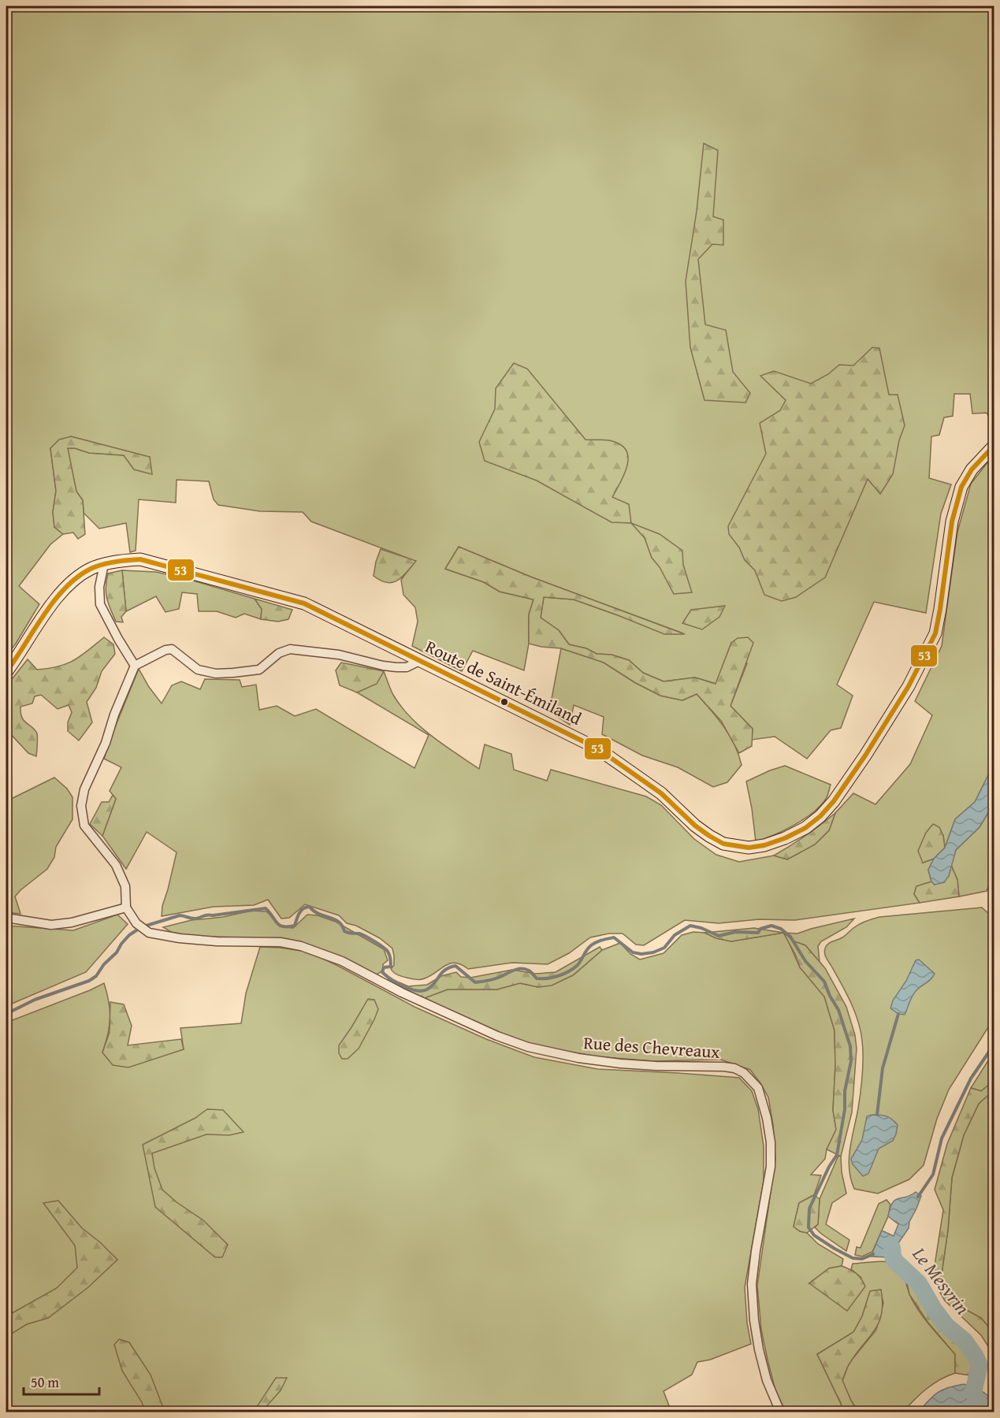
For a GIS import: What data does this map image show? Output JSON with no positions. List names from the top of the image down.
{
  "streets": {
    "main road": ["Route de Saint-Émiland"],
    "street": ["Rue des Chevreaux"]
  },
  "water": ["Le Mesvrin"],
  "lines": ["transit line 53"],
  "scale_bar": "50 m"
}
